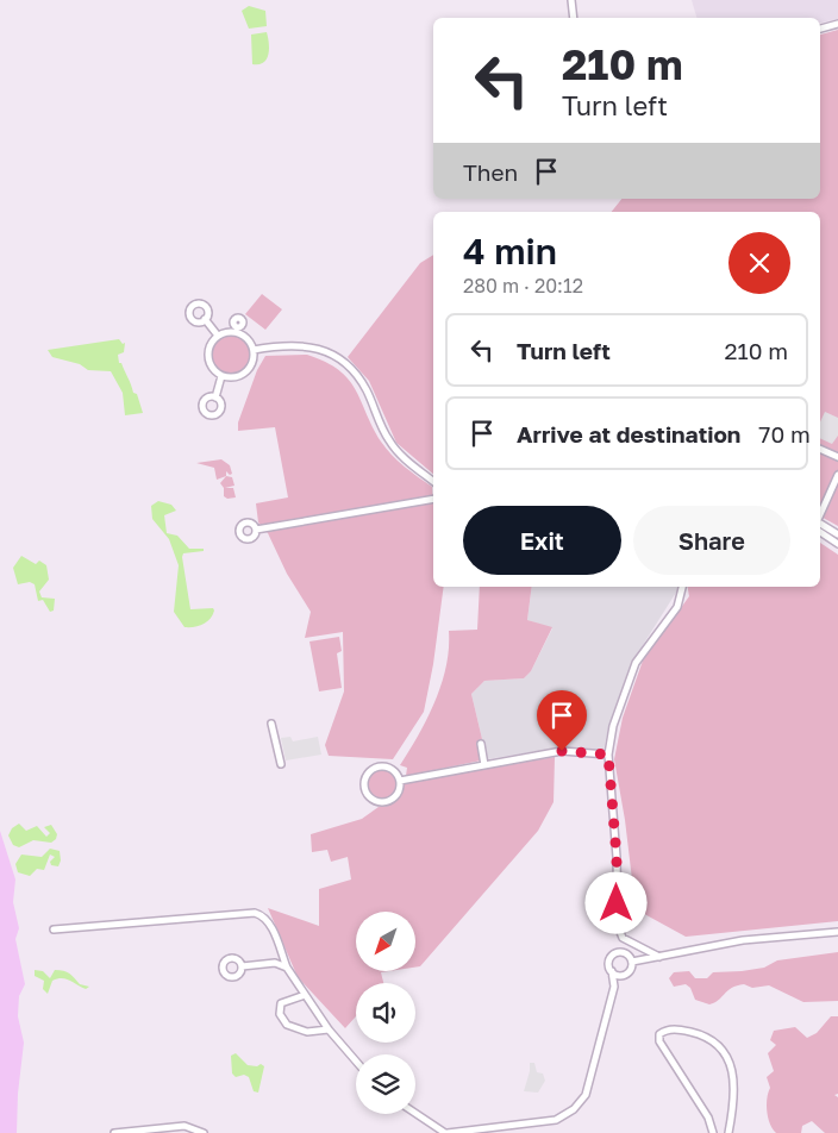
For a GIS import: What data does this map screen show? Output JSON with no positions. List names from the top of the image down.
{
  "north": "bottom left",
  "page": {
    "turn": ["210 m", "Turn left"],
    "then": "Then",
    "heading": ["4 min", "280 m · 20:12"],
    "list": [
      {
        "name": "Turn left",
        "value": "210 m"
      },
      {
        "name": "Arrive at destination",
        "value": "70 m"
      }
    ],
    "buttons": ["Exit", "Share"]
  }
}
